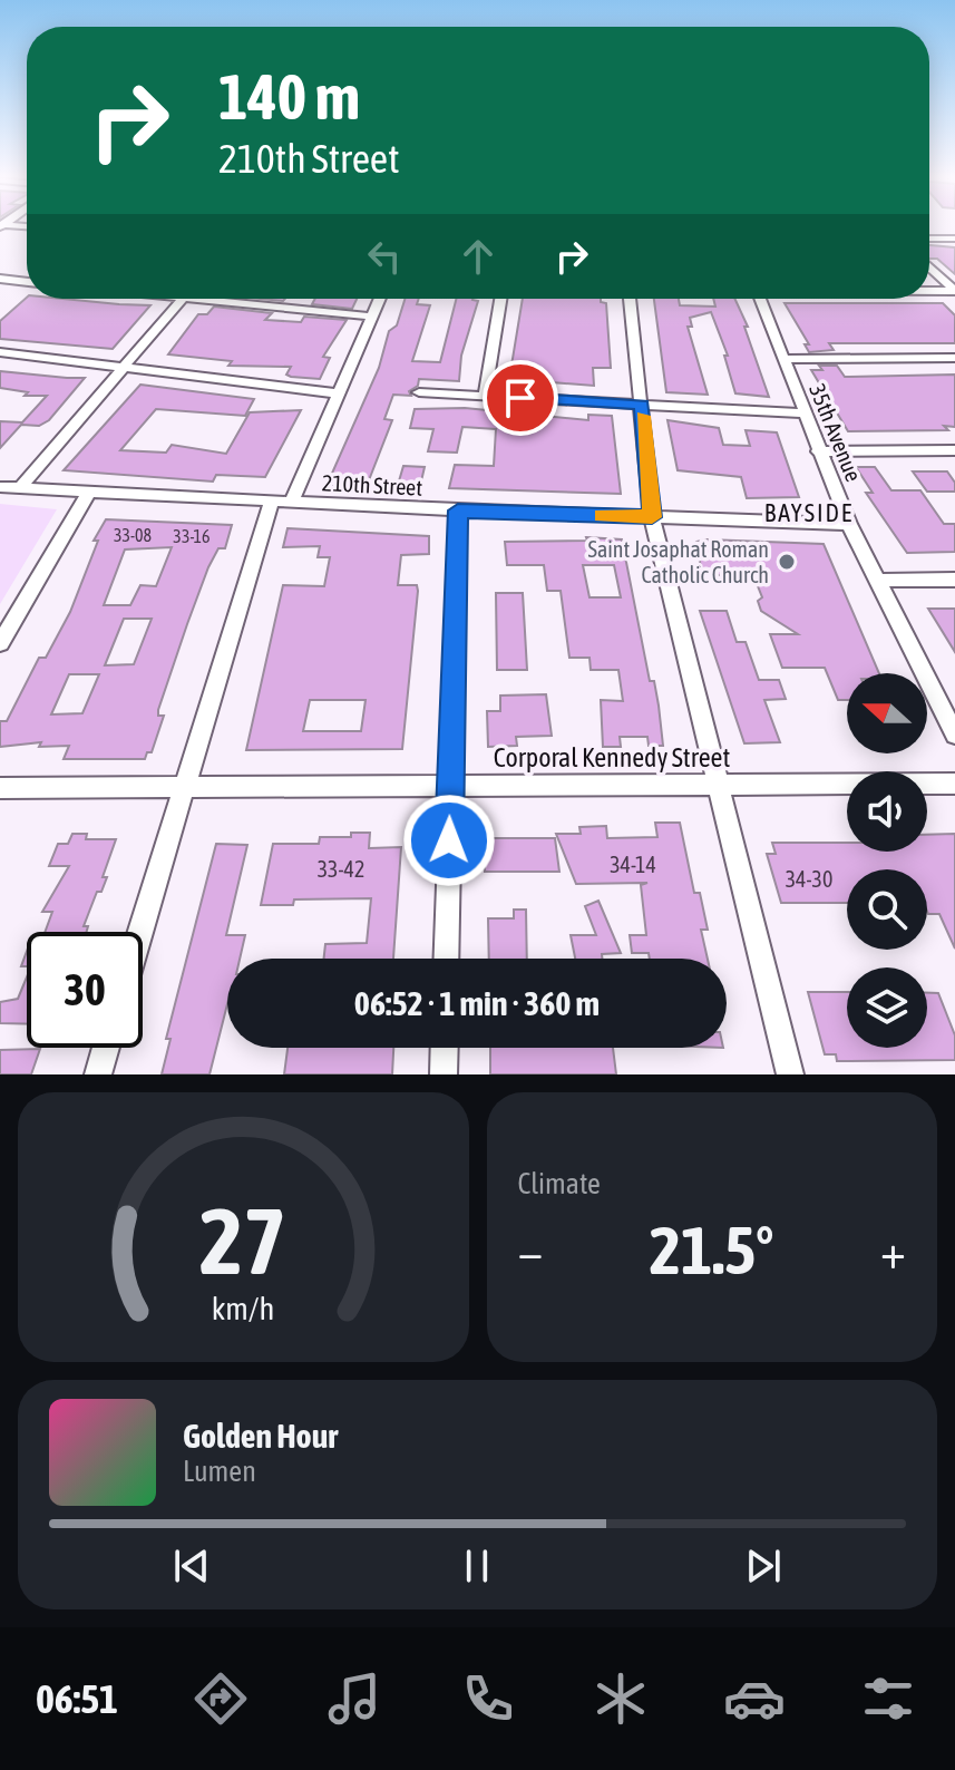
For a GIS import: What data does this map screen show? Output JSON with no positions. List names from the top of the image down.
{
  "streets": {
    "street": ["35th Avenue", "210th Street", "Corporal Kennedy Street"]
  },
  "crossings": [
    ["35th Avenue", "210th Street"]
  ],
  "districts": ["BAYSIDE"],
  "places": ["Saint Josaphat Roman Catholic Church"],
  "house_numbers": [
    "33-08",
    "33-16",
    "34-14",
    "33-42",
    "34-30"
  ],
  "north": "left",
  "page": {
    "turn": ["140 m", "210th Street"],
    "limit": "30",
    "trip": "06:52 · 1 min · 360 m",
    "tile": "Climate",
    "heat": ["−", "21.5°", "+"],
    "song": ["Golden Hour", "Lumen"],
    "tabs": "06:51",
    "gauge": ["27", "km/h"]
  }
}
